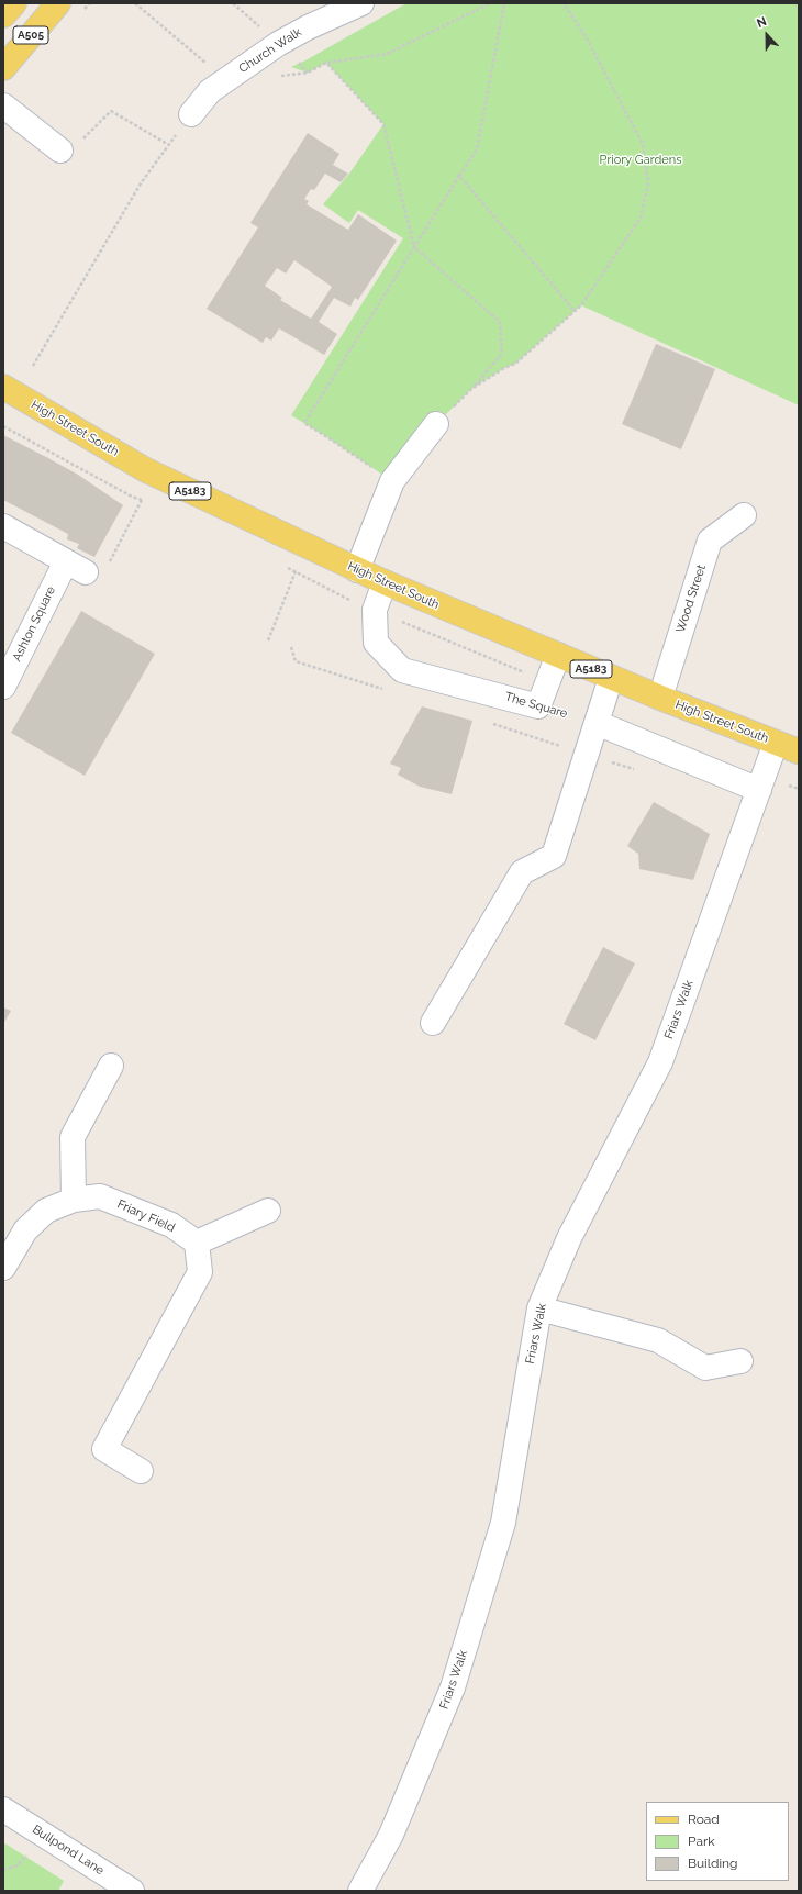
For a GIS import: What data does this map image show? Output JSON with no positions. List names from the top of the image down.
{
  "streets": {
    "main road": ["A505", "High Street South", "A5183"],
    "street": [
      "Church Walk",
      "Wood Street",
      "Ashton Square",
      "The Square",
      "Friars Walk",
      "Friary Field",
      "Bullpond Lane"
    ]
  },
  "crossings": [
    ["High Street South", "Wood Street"],
    ["High Street South", "The Square"],
    ["High Street South", "Friars Walk"]
  ],
  "parks": ["Priory Gardens"],
  "legend": ["Road", "Park", "Building"],
  "north": "top"
}
